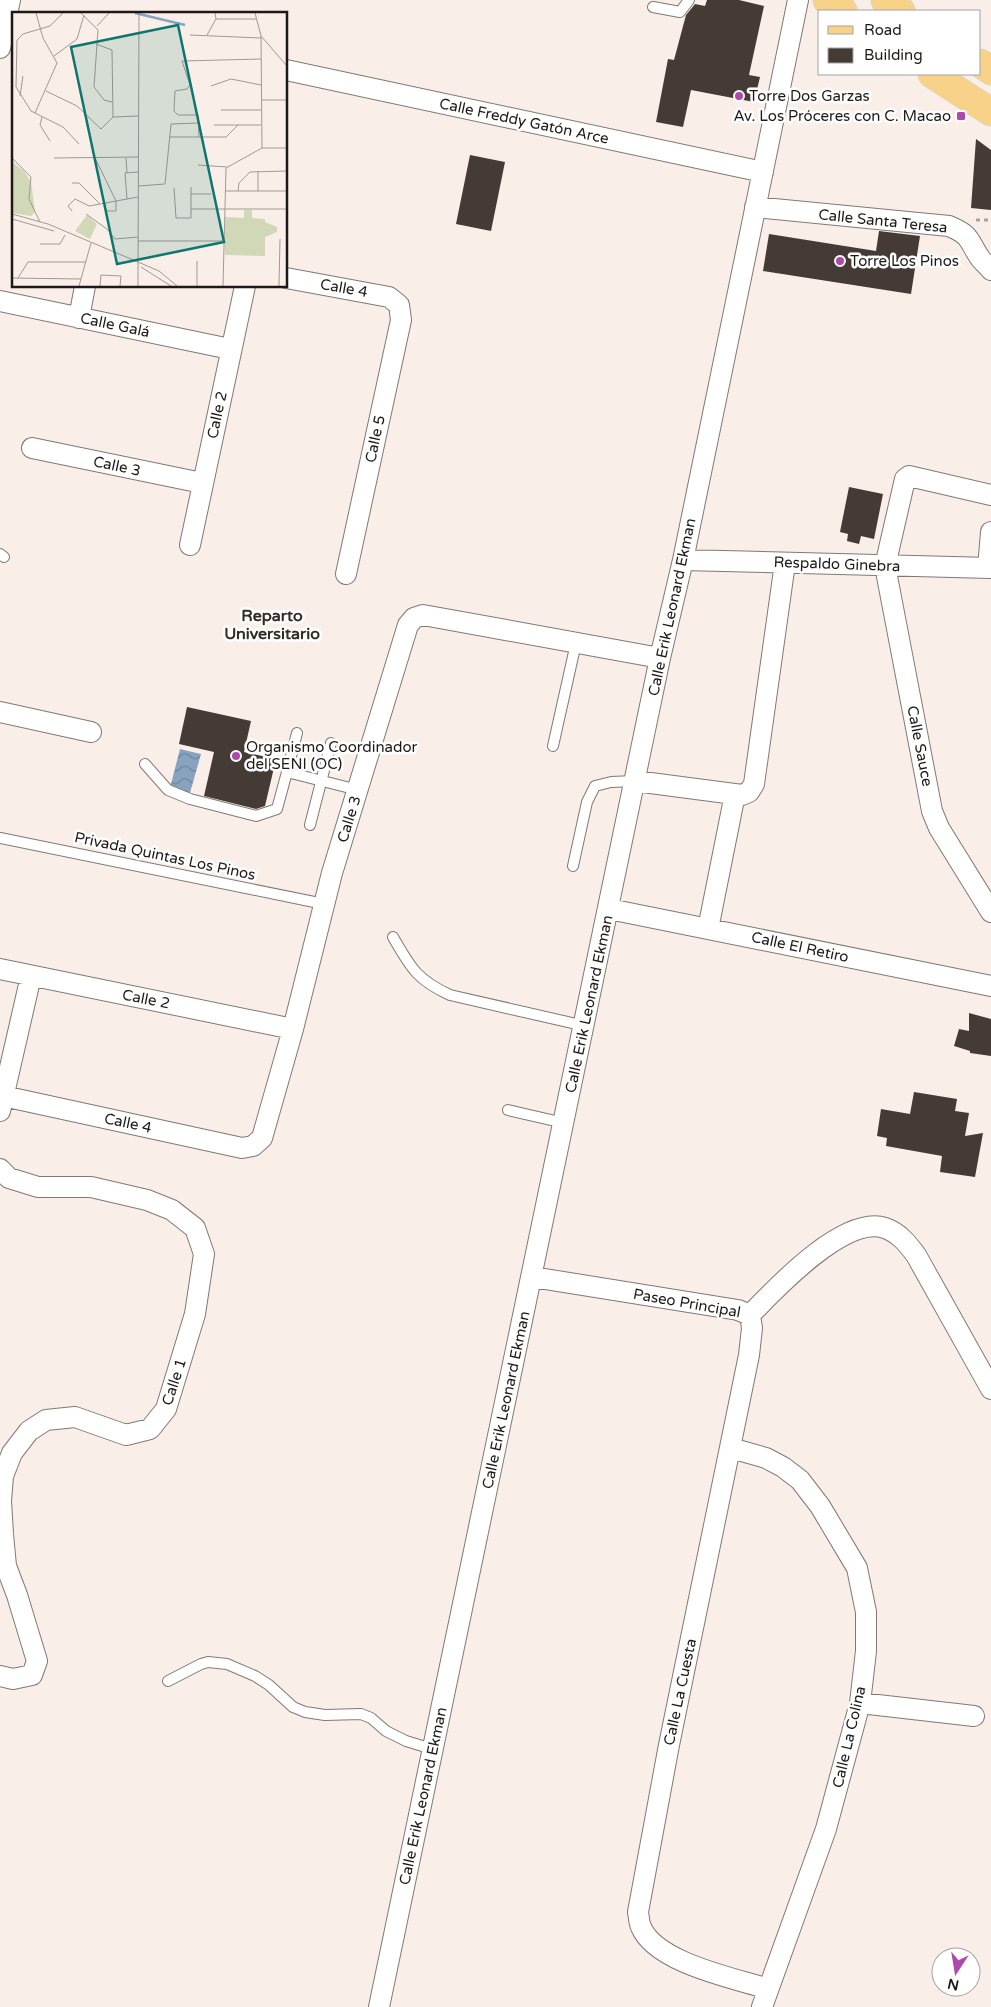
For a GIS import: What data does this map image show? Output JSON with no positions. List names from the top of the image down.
{
  "streets": {
    "street": [
      "Calle Freddy Gatón Arce",
      "Calle Santa Teresa",
      "Calle 4",
      "Calle Galá",
      "Calle 2",
      "Calle 5",
      "Calle 3",
      "Respaldo Ginebra",
      "Calle Erik Leonard Ekman",
      "Calle Sauce",
      "Calle El Retiro",
      "Paseo Principal",
      "Calle 1",
      "Calle La Cuesta",
      "Calle La Colina"
    ],
    "lane": ["Privada Quintas Los Pinos"]
  },
  "crossings": [
    ["Calle Freddy Gatón Arce", "Calle Erik Leonard Ekman"],
    ["Calle Santa Teresa", "Calle Erik Leonard Ekman"],
    ["Calle 4", "Calle 5"],
    ["Calle 4", "Calle 3"],
    ["Calle Galá", "Calle 2"],
    ["Calle 2", "Calle 3"],
    ["Calle 3", "Calle Erik Leonard Ekman"],
    ["Calle 3", "Privada Quintas Los Pinos"],
    ["Respaldo Ginebra", "Calle Erik Leonard Ekman"],
    ["Respaldo Ginebra", "Calle Sauce"],
    ["Calle Erik Leonard Ekman", "Calle El Retiro"],
    ["Calle Erik Leonard Ekman", "Paseo Principal"],
    ["Paseo Principal", "Calle La Cuesta"],
    ["Calle La Cuesta", "Calle La Colina"]
  ],
  "districts": ["Reparto Universitario"],
  "places": {
    "other": ["Torre Dos Garzas", "Torre Los Pinos", "Organismo Coordinador del SENI (OC)"],
    "transit": ["Av. Los Próceres con C. Macao"]
  },
  "legend": ["Road", "Building"],
  "north": "bottom"
}
